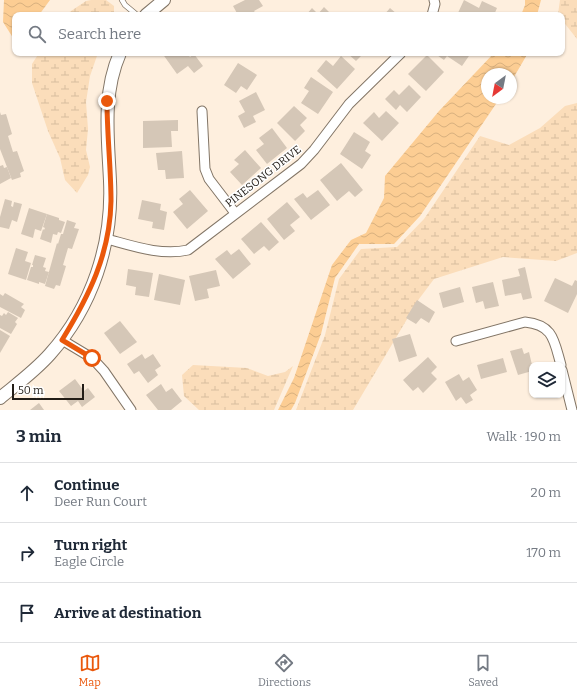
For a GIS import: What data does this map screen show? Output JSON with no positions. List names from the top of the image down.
{
  "streets": {
    "street": ["PINESONG DRIVE"]
  },
  "scale_bar": "50 m",
  "north": "bottom left",
  "page": {
    "search": "Search here",
    "scale": "50 m",
    "heading": ["3 min", "Walk · 190 m"],
    "list": [
      ["Continue", "Deer Run Court", "20 m"],
      ["Turn right", "Eagle Circle", "170 m"],
      "Arrive at destination"
    ],
    "nav": ["Map", "Directions", "Saved"]
  }
}
